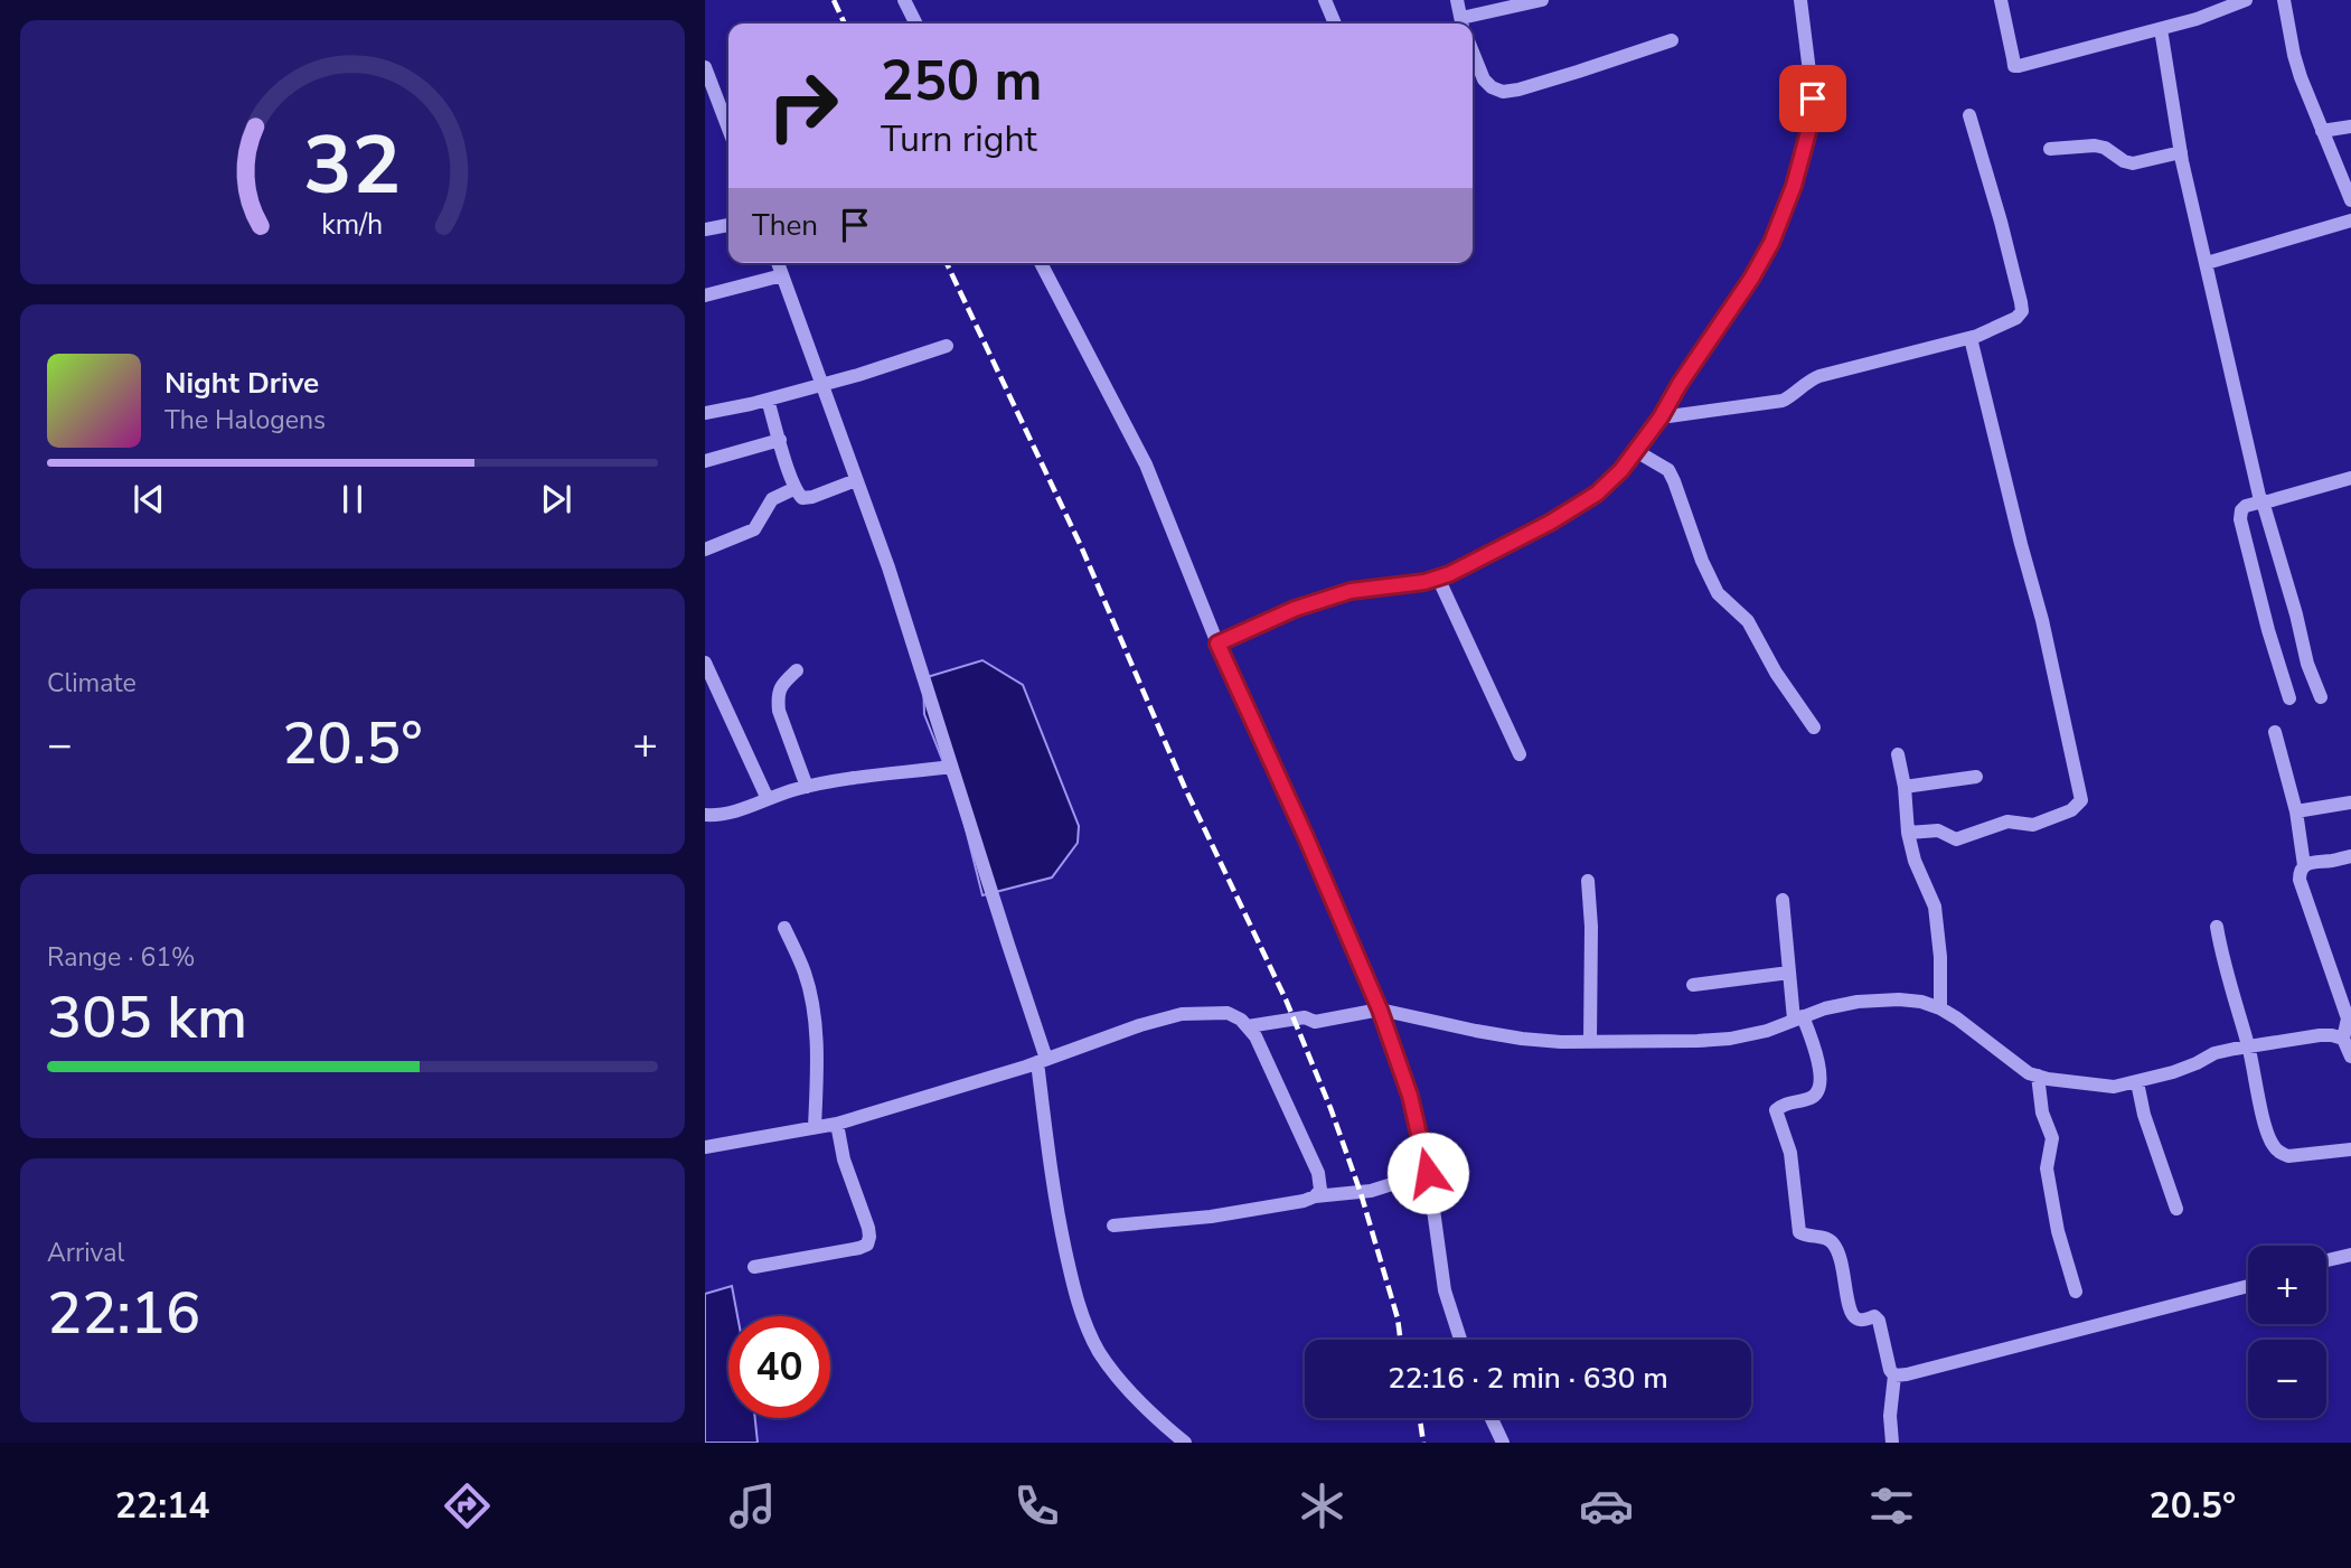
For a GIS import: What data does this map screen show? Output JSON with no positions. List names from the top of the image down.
{
  "page": {
    "turn": ["250 m", "Turn right"],
    "then": "Then",
    "song": ["Night Drive", "The Halogens"],
    "tile": [
      "Climate",
      ["Range · 61%", "305 km"],
      ["Arrival", "22:16"]
    ],
    "heat": ["−", "20.5°", "+"],
    "map_buttons": ["+", "−"],
    "limit": "40",
    "trip": "22:16 · 2 min · 630 m",
    "tabs": ["22:14", "20.5°"],
    "gauge": ["32", "km/h"]
  }
}
